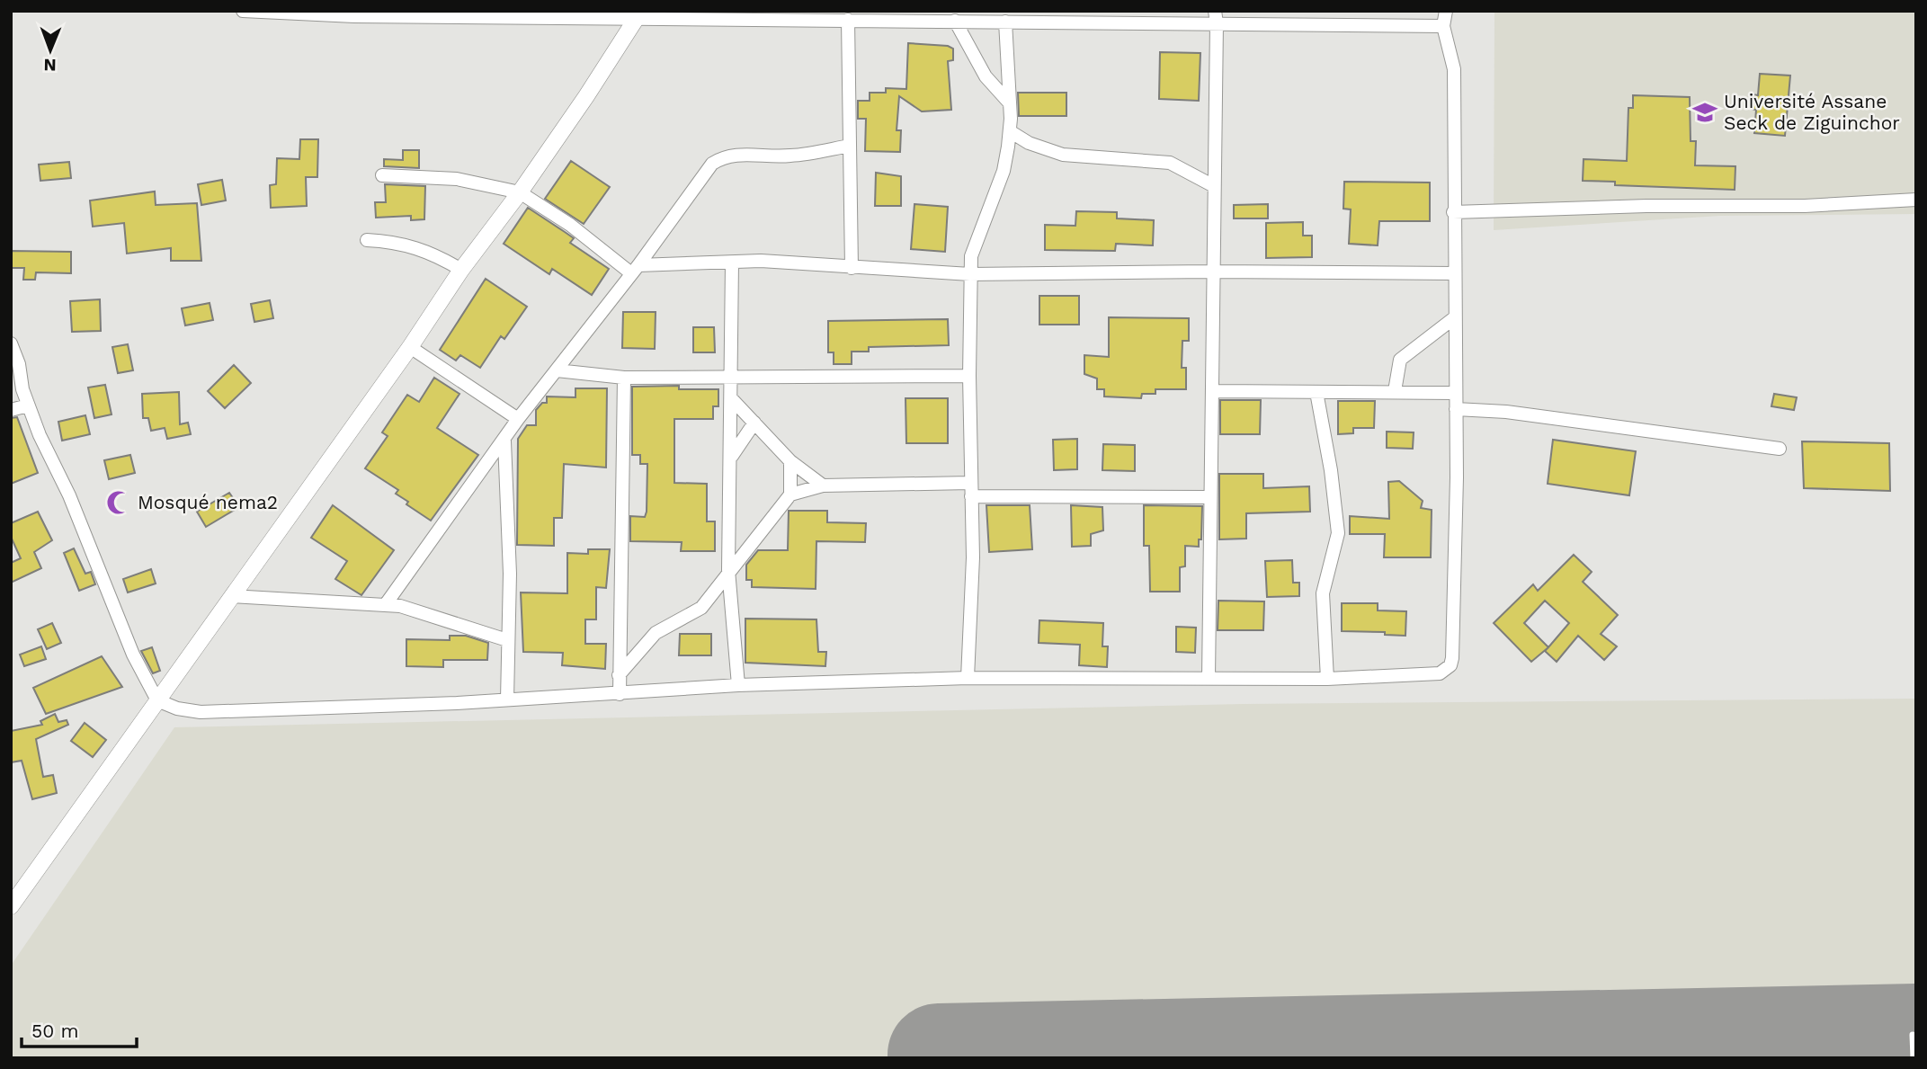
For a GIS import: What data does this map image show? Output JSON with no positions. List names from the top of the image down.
{
  "places": {
    "school or university": ["Université Assane Seck de Ziguinchor"],
    "mosque": ["Mosqué nema2"]
  },
  "scale_bar": "50 m",
  "north": "bottom"
}
